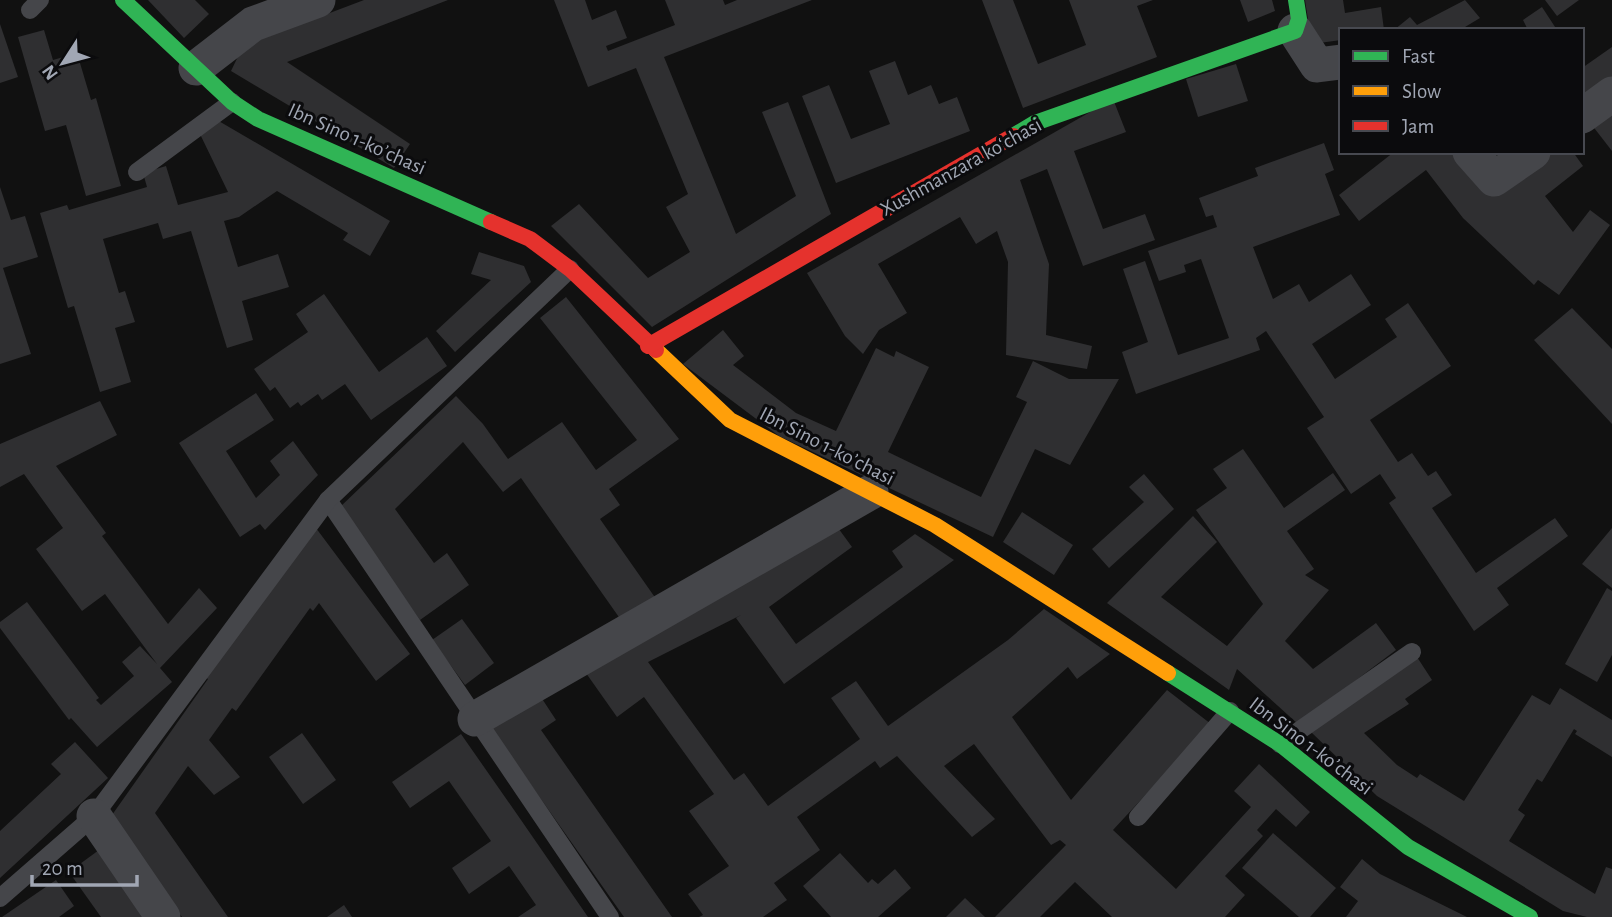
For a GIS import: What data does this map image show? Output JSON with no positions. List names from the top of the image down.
{
  "streets": {
    "street": ["Ibn Sino 1-koʼchasi", "Xushmanzara koʻchasi"]
  },
  "crossings": [
    ["Ibn Sino 1-koʼchasi", "Xushmanzara koʻchasi"]
  ],
  "legend": ["Fast", "Slow", "Jam"],
  "scale_bar": "20 m",
  "north": "bottom left"
}
